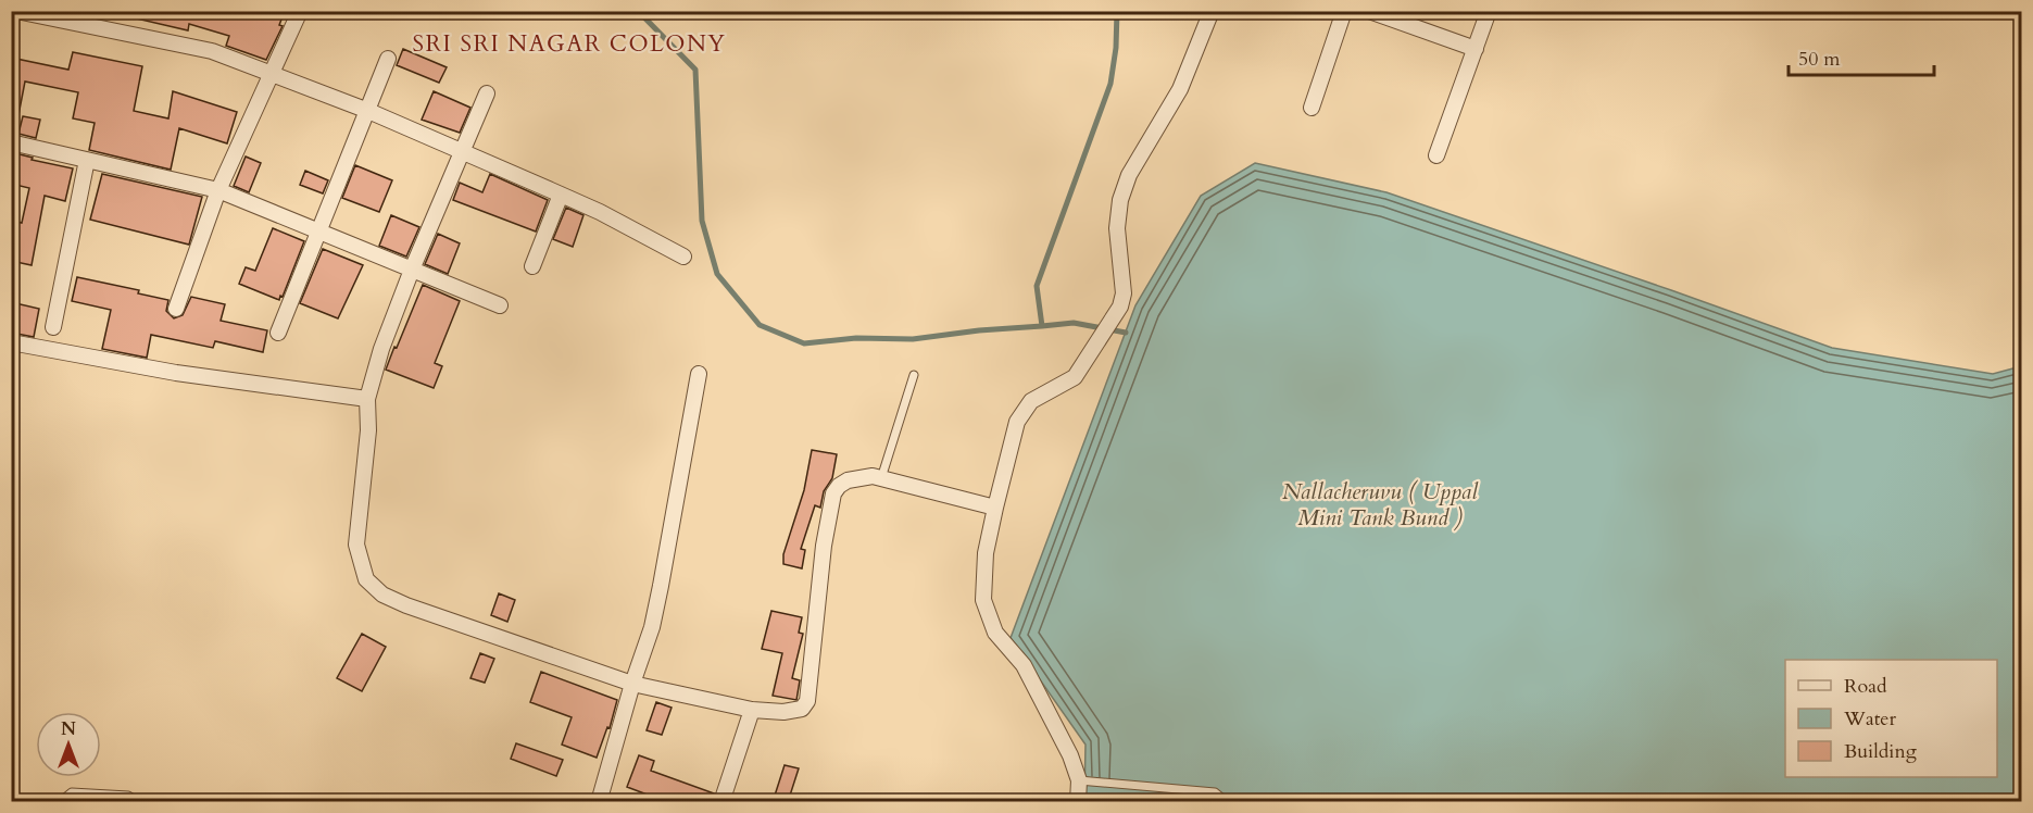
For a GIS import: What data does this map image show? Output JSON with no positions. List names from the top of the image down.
{
  "districts": ["SRI SRI NAGAR COLONY"],
  "water": ["Nallacheruvu ( Uppal Mini Tank Bund )"],
  "legend": ["Road", "Water", "Building"],
  "scale_bar": "50 m",
  "north": "top"
}
